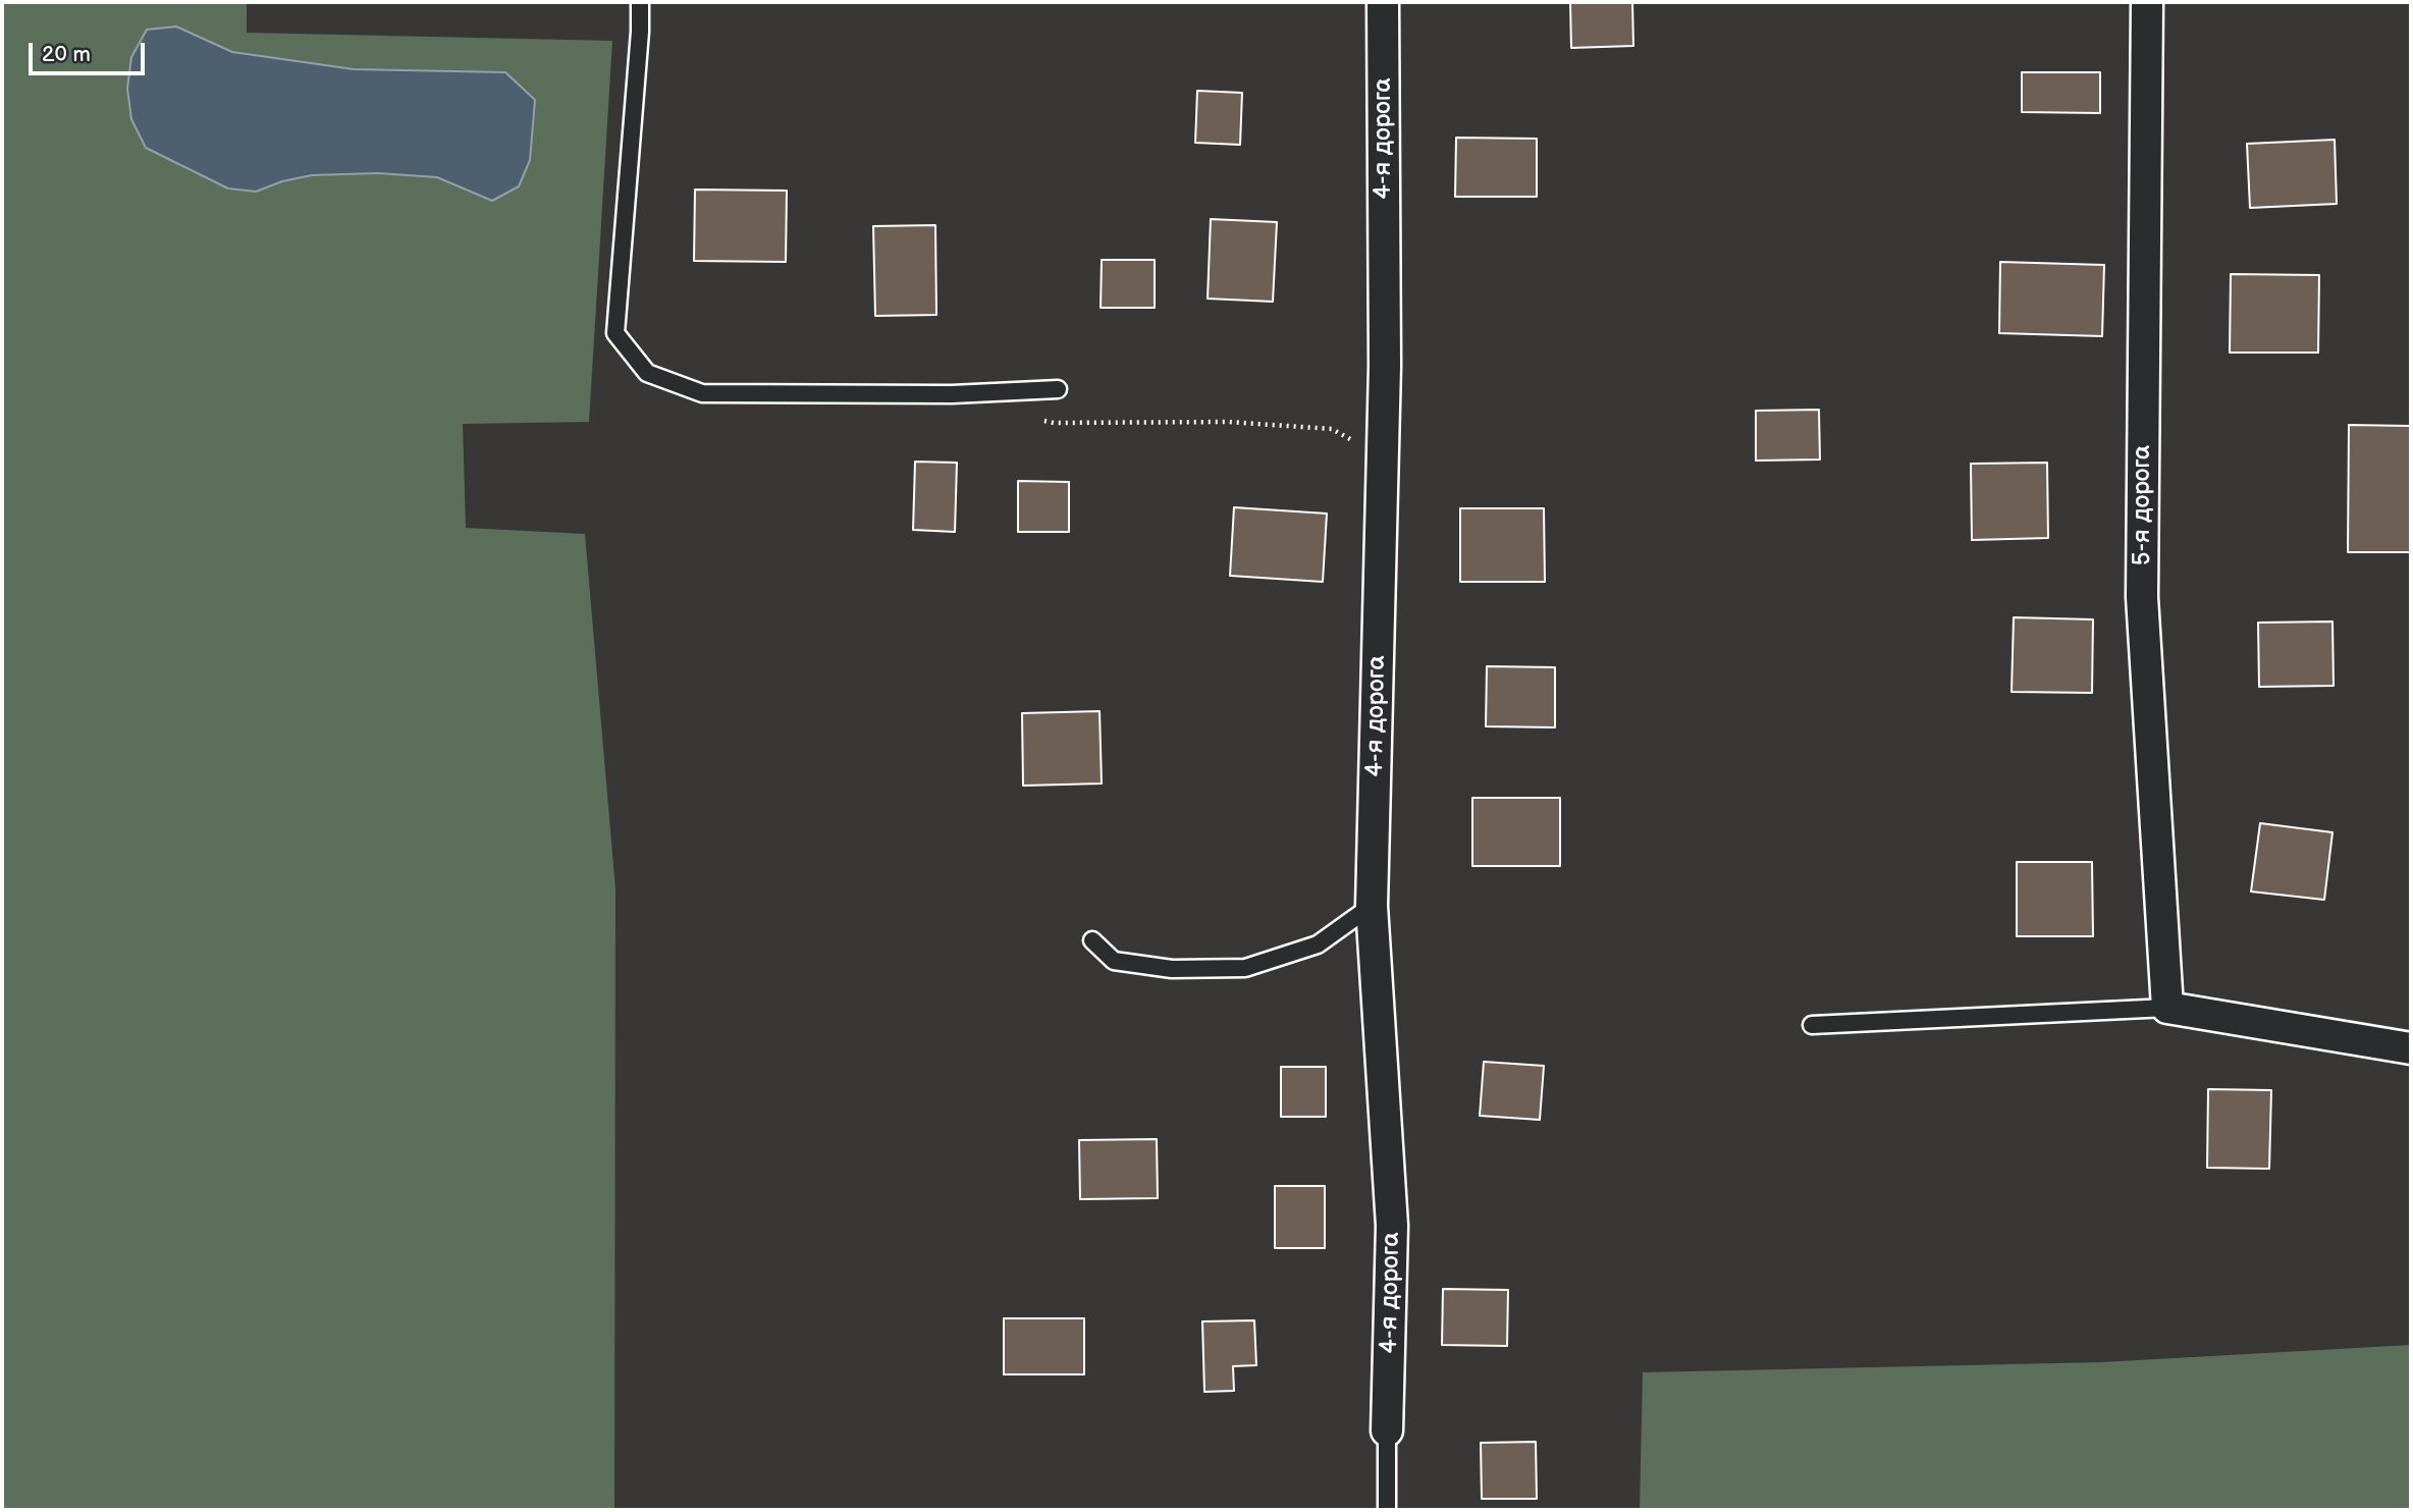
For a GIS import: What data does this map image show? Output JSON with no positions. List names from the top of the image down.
{
  "streets": {
    "street": ["4-я дорога", "5-я дорога"]
  },
  "scale_bar": "20 m"
}
